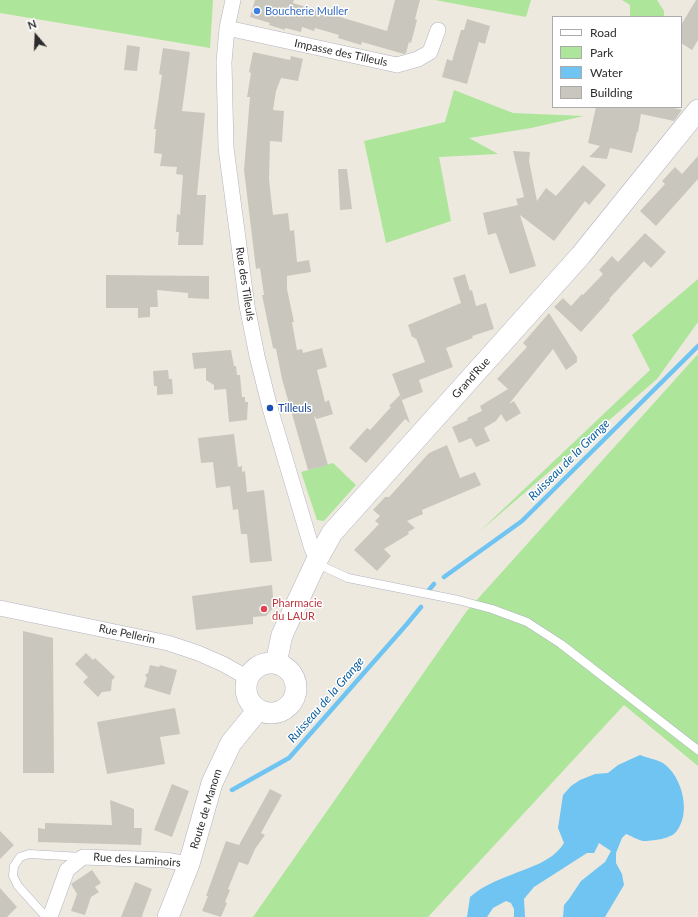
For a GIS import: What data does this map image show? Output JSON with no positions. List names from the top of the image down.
{
  "streets": {
    "street": [
      "Impasse des Tilleuls",
      "Rue des Tilleuls",
      "Grand'Rue",
      "Rue Pellerin",
      "Route de Manom",
      "Rue des Laminoirs"
    ]
  },
  "crossings": [
    ["Impasse des Tilleuls", "Rue des Tilleuls"],
    ["Rue des Tilleuls", "Grand'Rue"],
    ["Grand'Rue", "Rue Pellerin"],
    ["Grand'Rue", "Route de Manom"],
    ["Rue Pellerin", "Route de Manom"],
    ["Route de Manom", "Rue des Laminoirs"]
  ],
  "water": ["Ruisseau de la Grange"],
  "places": ["Boucherie Muller", "Tilleuls", "Pharmacie du LAUR"],
  "legend": [
    "Road",
    "Park",
    "Water",
    "Building"
  ],
  "north": "top"
}
